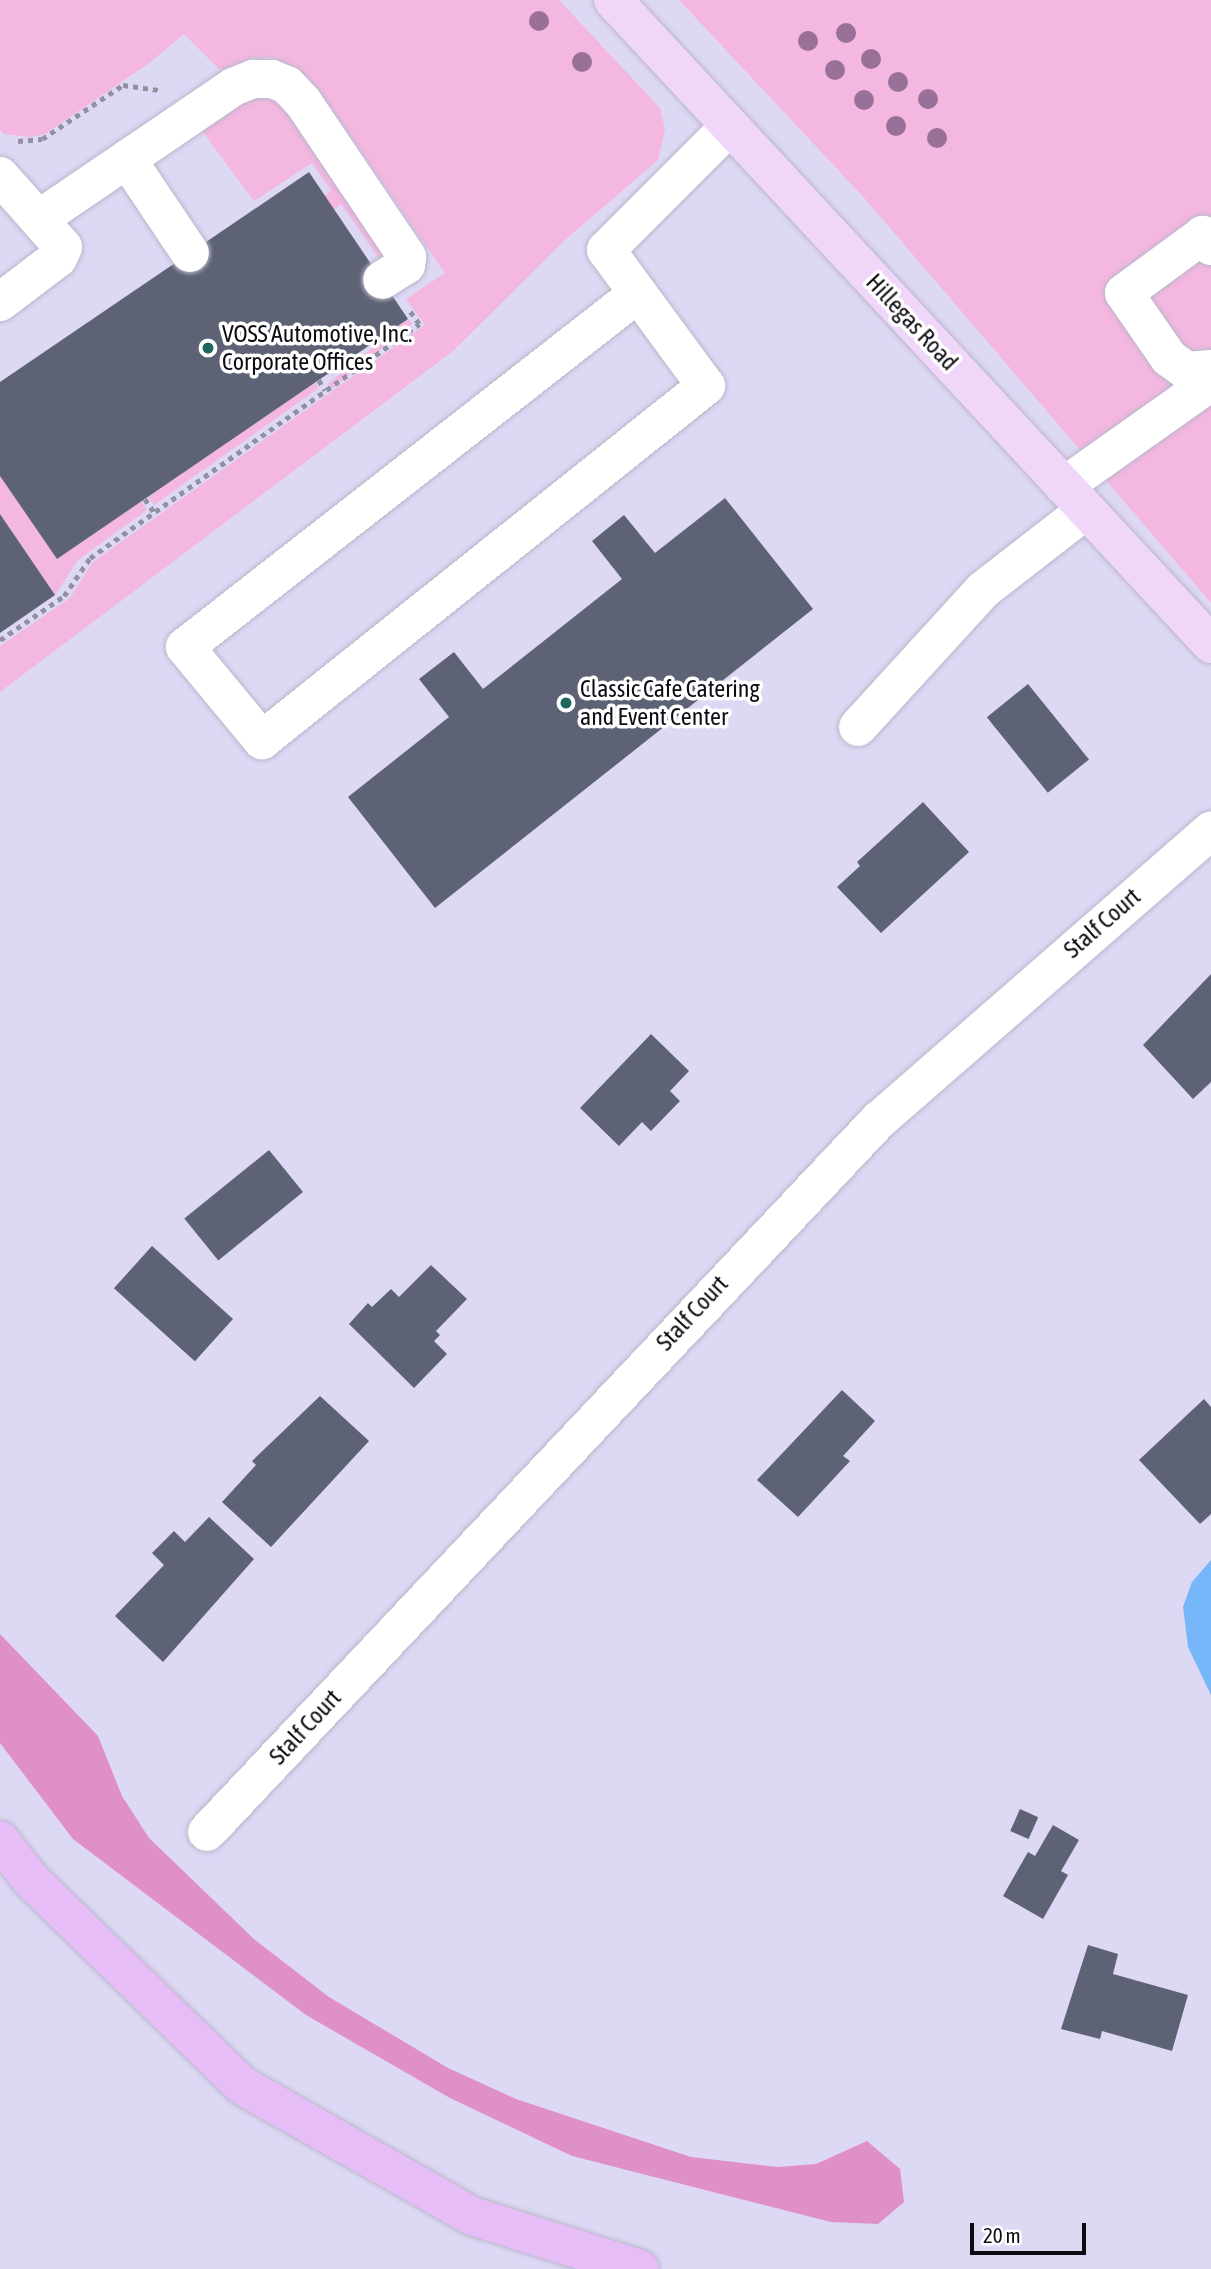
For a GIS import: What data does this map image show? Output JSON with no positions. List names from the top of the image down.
{
  "streets": {
    "main road": ["Hillegas Road"],
    "street": ["Stalf Court"]
  },
  "places": ["VOSS Automotive, Inc. Corporate Offices", "Classic Cafe Catering and Event Center"],
  "scale_bar": "20 m"
}
